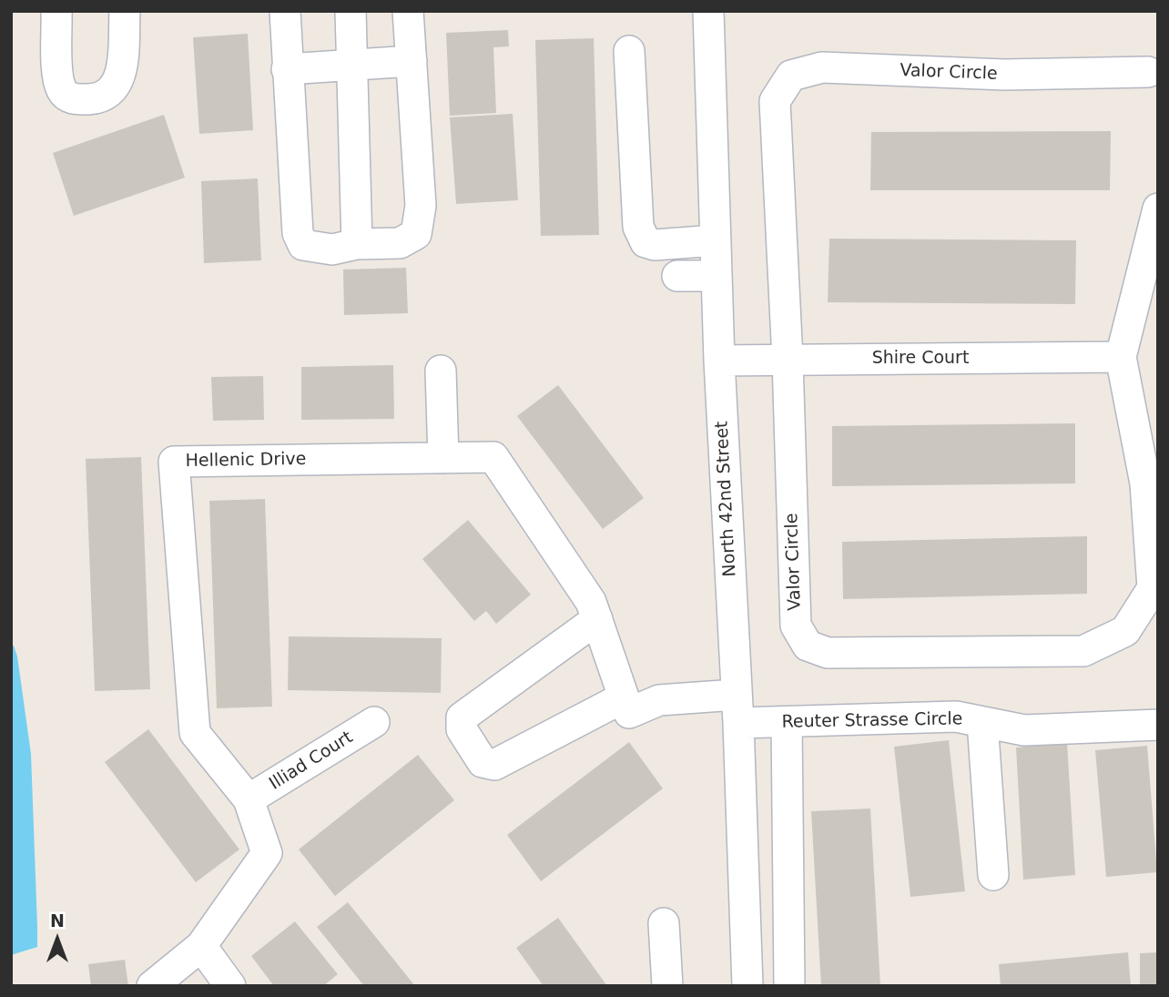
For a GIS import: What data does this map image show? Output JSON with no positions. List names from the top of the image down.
{
  "streets": {
    "street": [
      "Valor Circle",
      "Shire Court",
      "Hellenic Drive",
      "North 42nd Street",
      "Reuter Strasse Circle",
      "Illiad Court"
    ]
  },
  "crossings": [
    ["Valor Circle", "Shire Court"],
    ["Shire Court", "North 42nd Street"],
    ["Hellenic Drive", "Illiad Court"],
    ["North 42nd Street", "Reuter Strasse Circle"]
  ],
  "north": "top"
}
